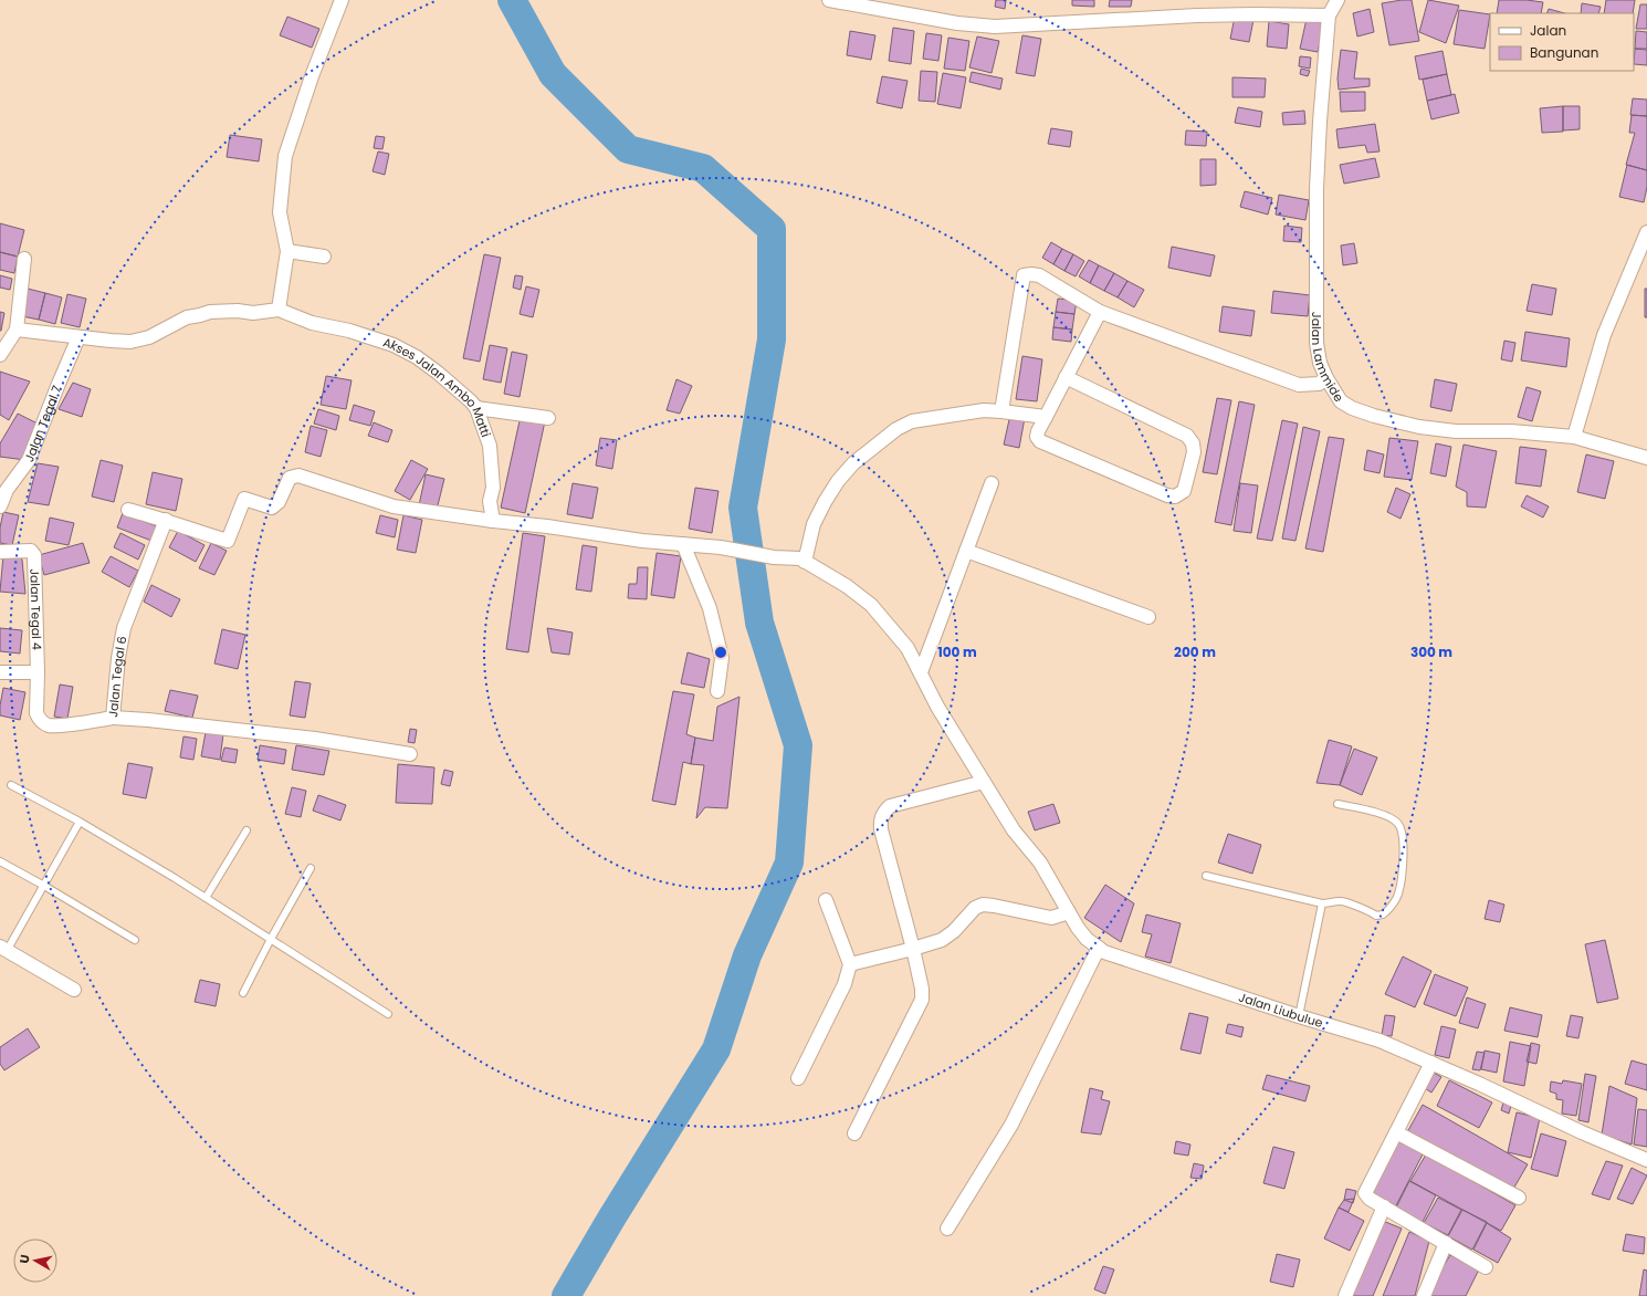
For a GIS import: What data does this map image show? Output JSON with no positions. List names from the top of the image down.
{
  "streets": {
    "street": [
      "Jalan Lammide",
      "Akses Jalan Ambo Matti",
      "Jalan Tegal 7",
      "Jalan Tegal 4",
      "Jalan Tegal 6",
      "Jalan Liubulue"
    ]
  },
  "crossings": [
    ["Akses Jalan Ambo Matti", "Jalan Tegal 7"],
    ["Jalan Tegal 4", "Jalan Tegal 6"]
  ],
  "legend": ["Jalan", "Bangunan"],
  "north": "left",
  "rings": ["100 m", "200 m", "300 m"]
}
